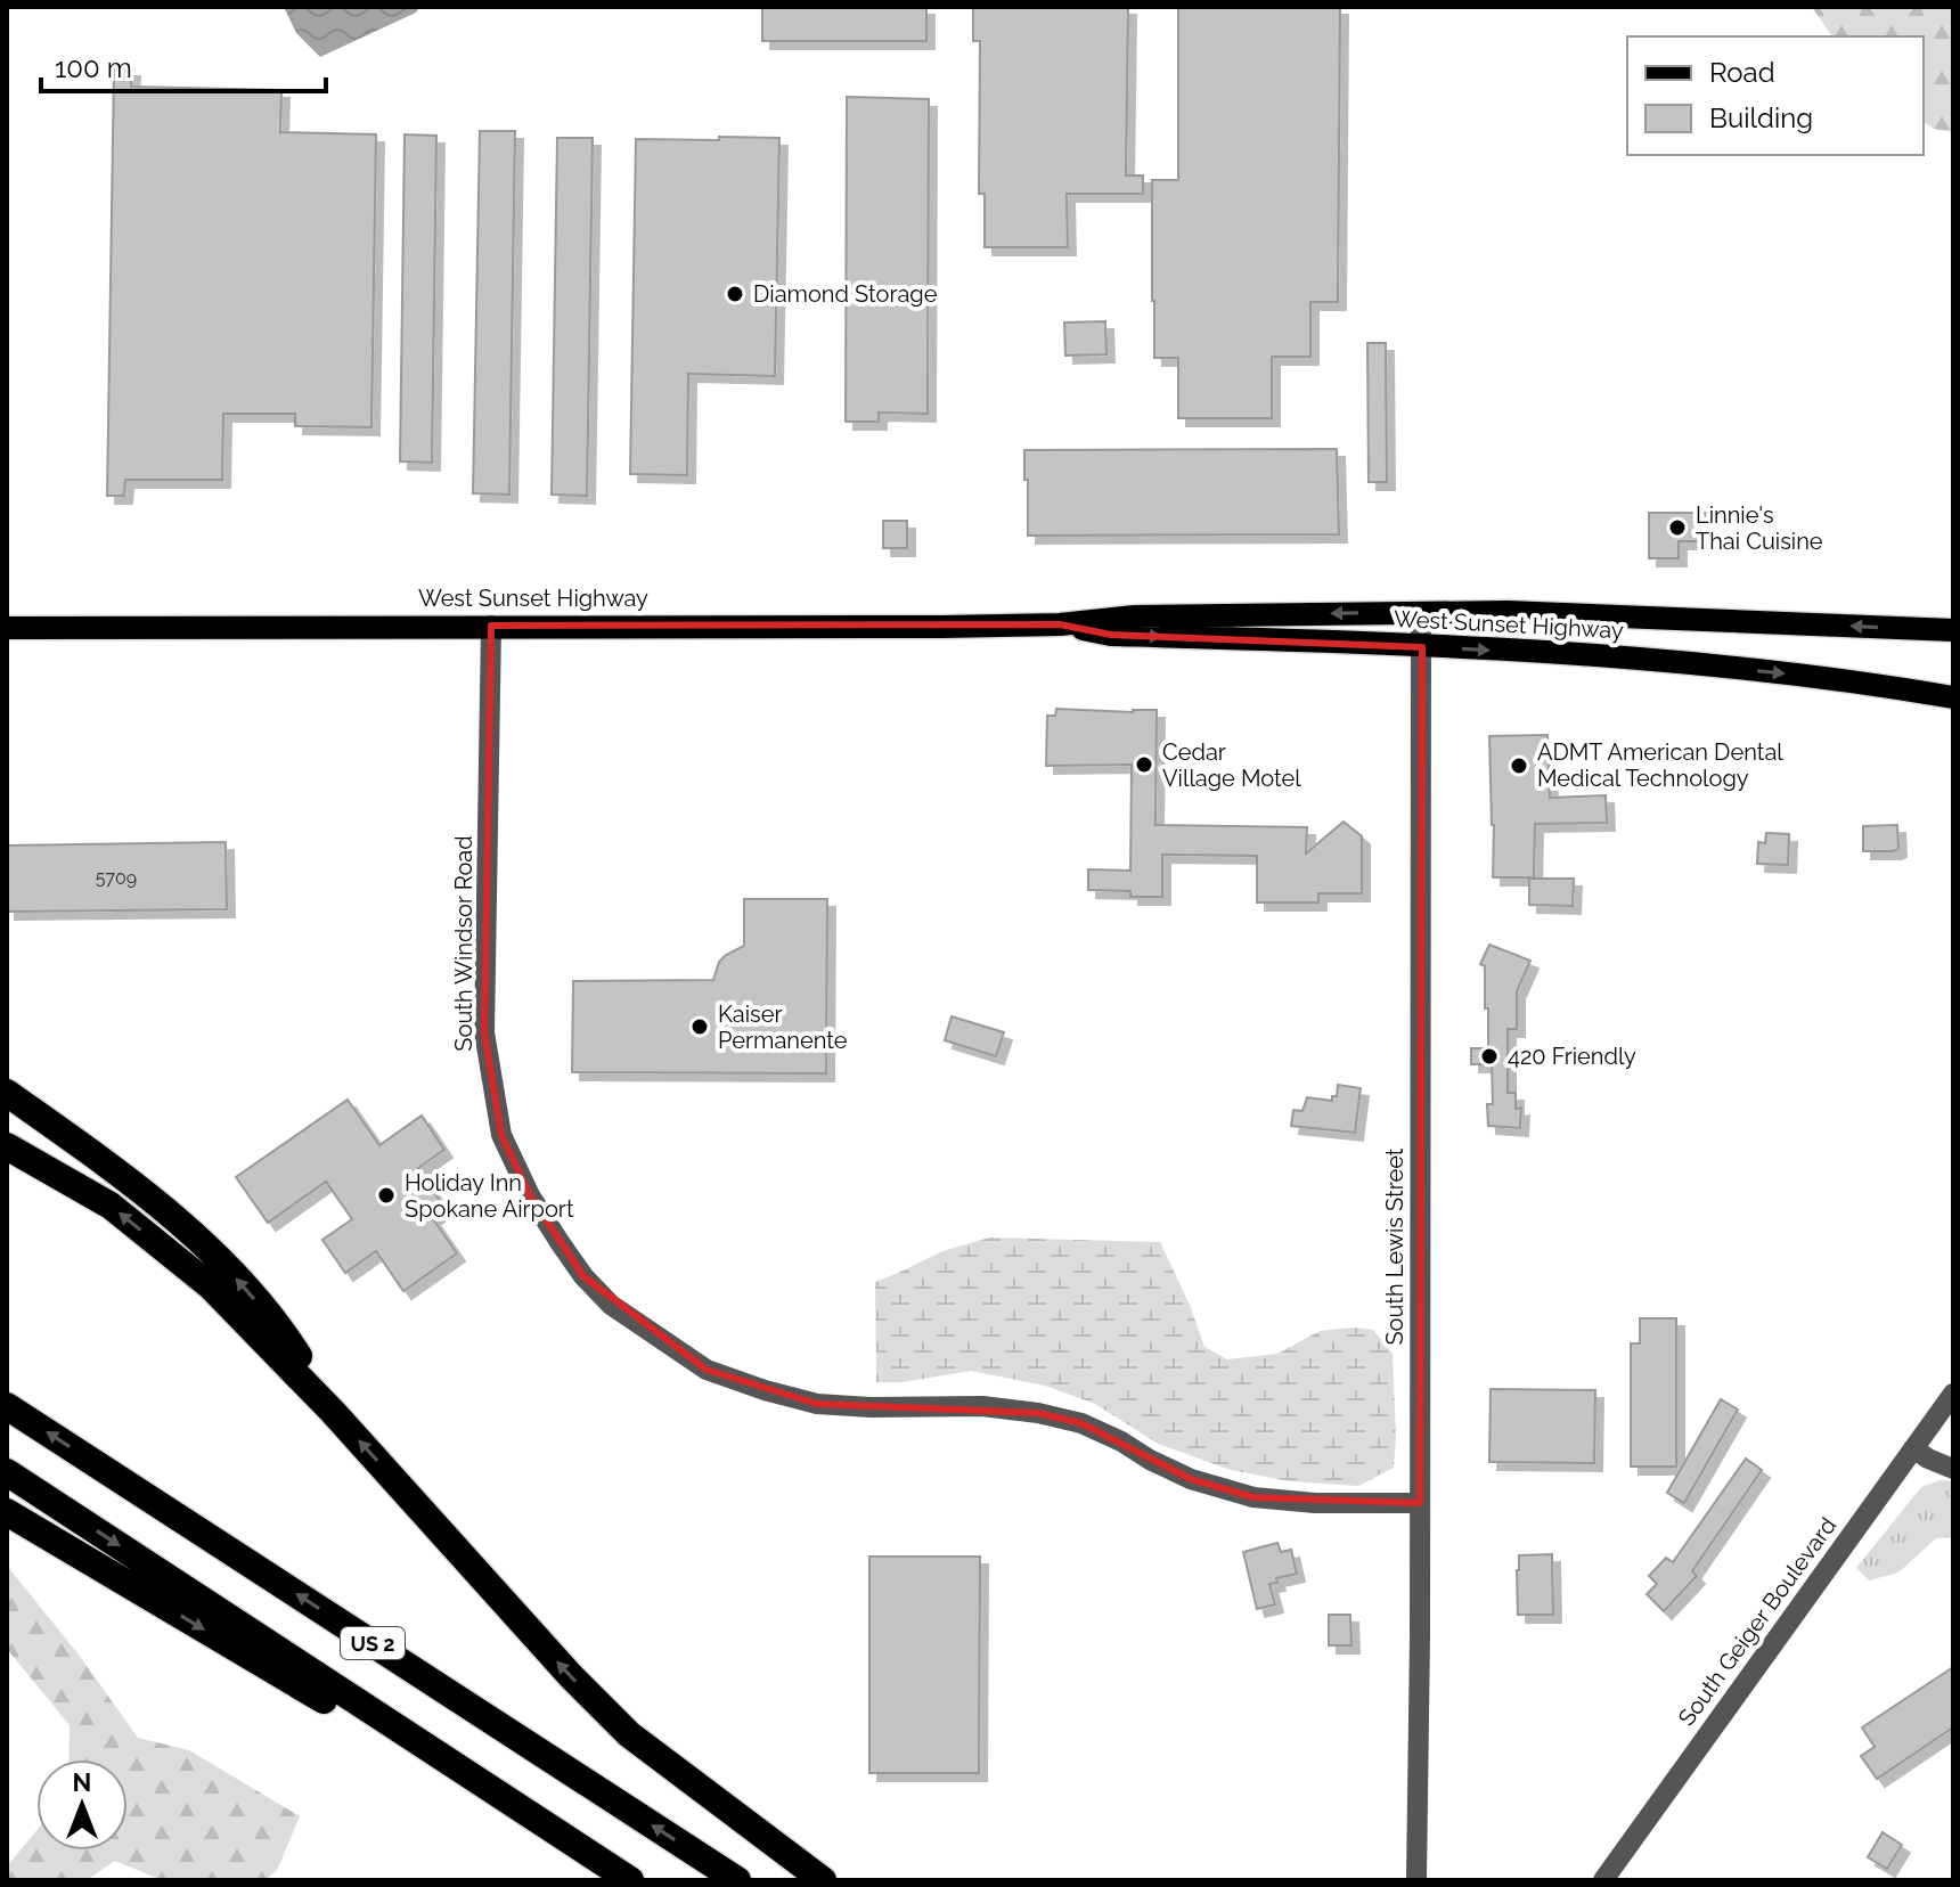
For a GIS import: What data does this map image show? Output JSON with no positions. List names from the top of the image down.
{
  "streets": {
    "highway": ["US 2"],
    "main road": ["West Sunset Highway"],
    "street": ["South Windsor Road", "South Lewis Street", "South Geiger Boulevard"]
  },
  "crossings": [
    ["West Sunset Highway", "South Windsor Road"],
    ["West Sunset Highway", "South Lewis Street"],
    ["South Windsor Road", "South Lewis Street"]
  ],
  "places": [
    "Diamond Storage",
    "Linnie's Thai Cuisine",
    "Cedar Village Motel",
    "ADMT American Dental Medical Technology",
    "Kaiser Permanente",
    "420 Friendly",
    "Holiday Inn Spokane Airport"
  ],
  "house_numbers": ["5709"],
  "legend": ["Road", "Building"],
  "scale_bar": "100 m",
  "north": "top"
}
